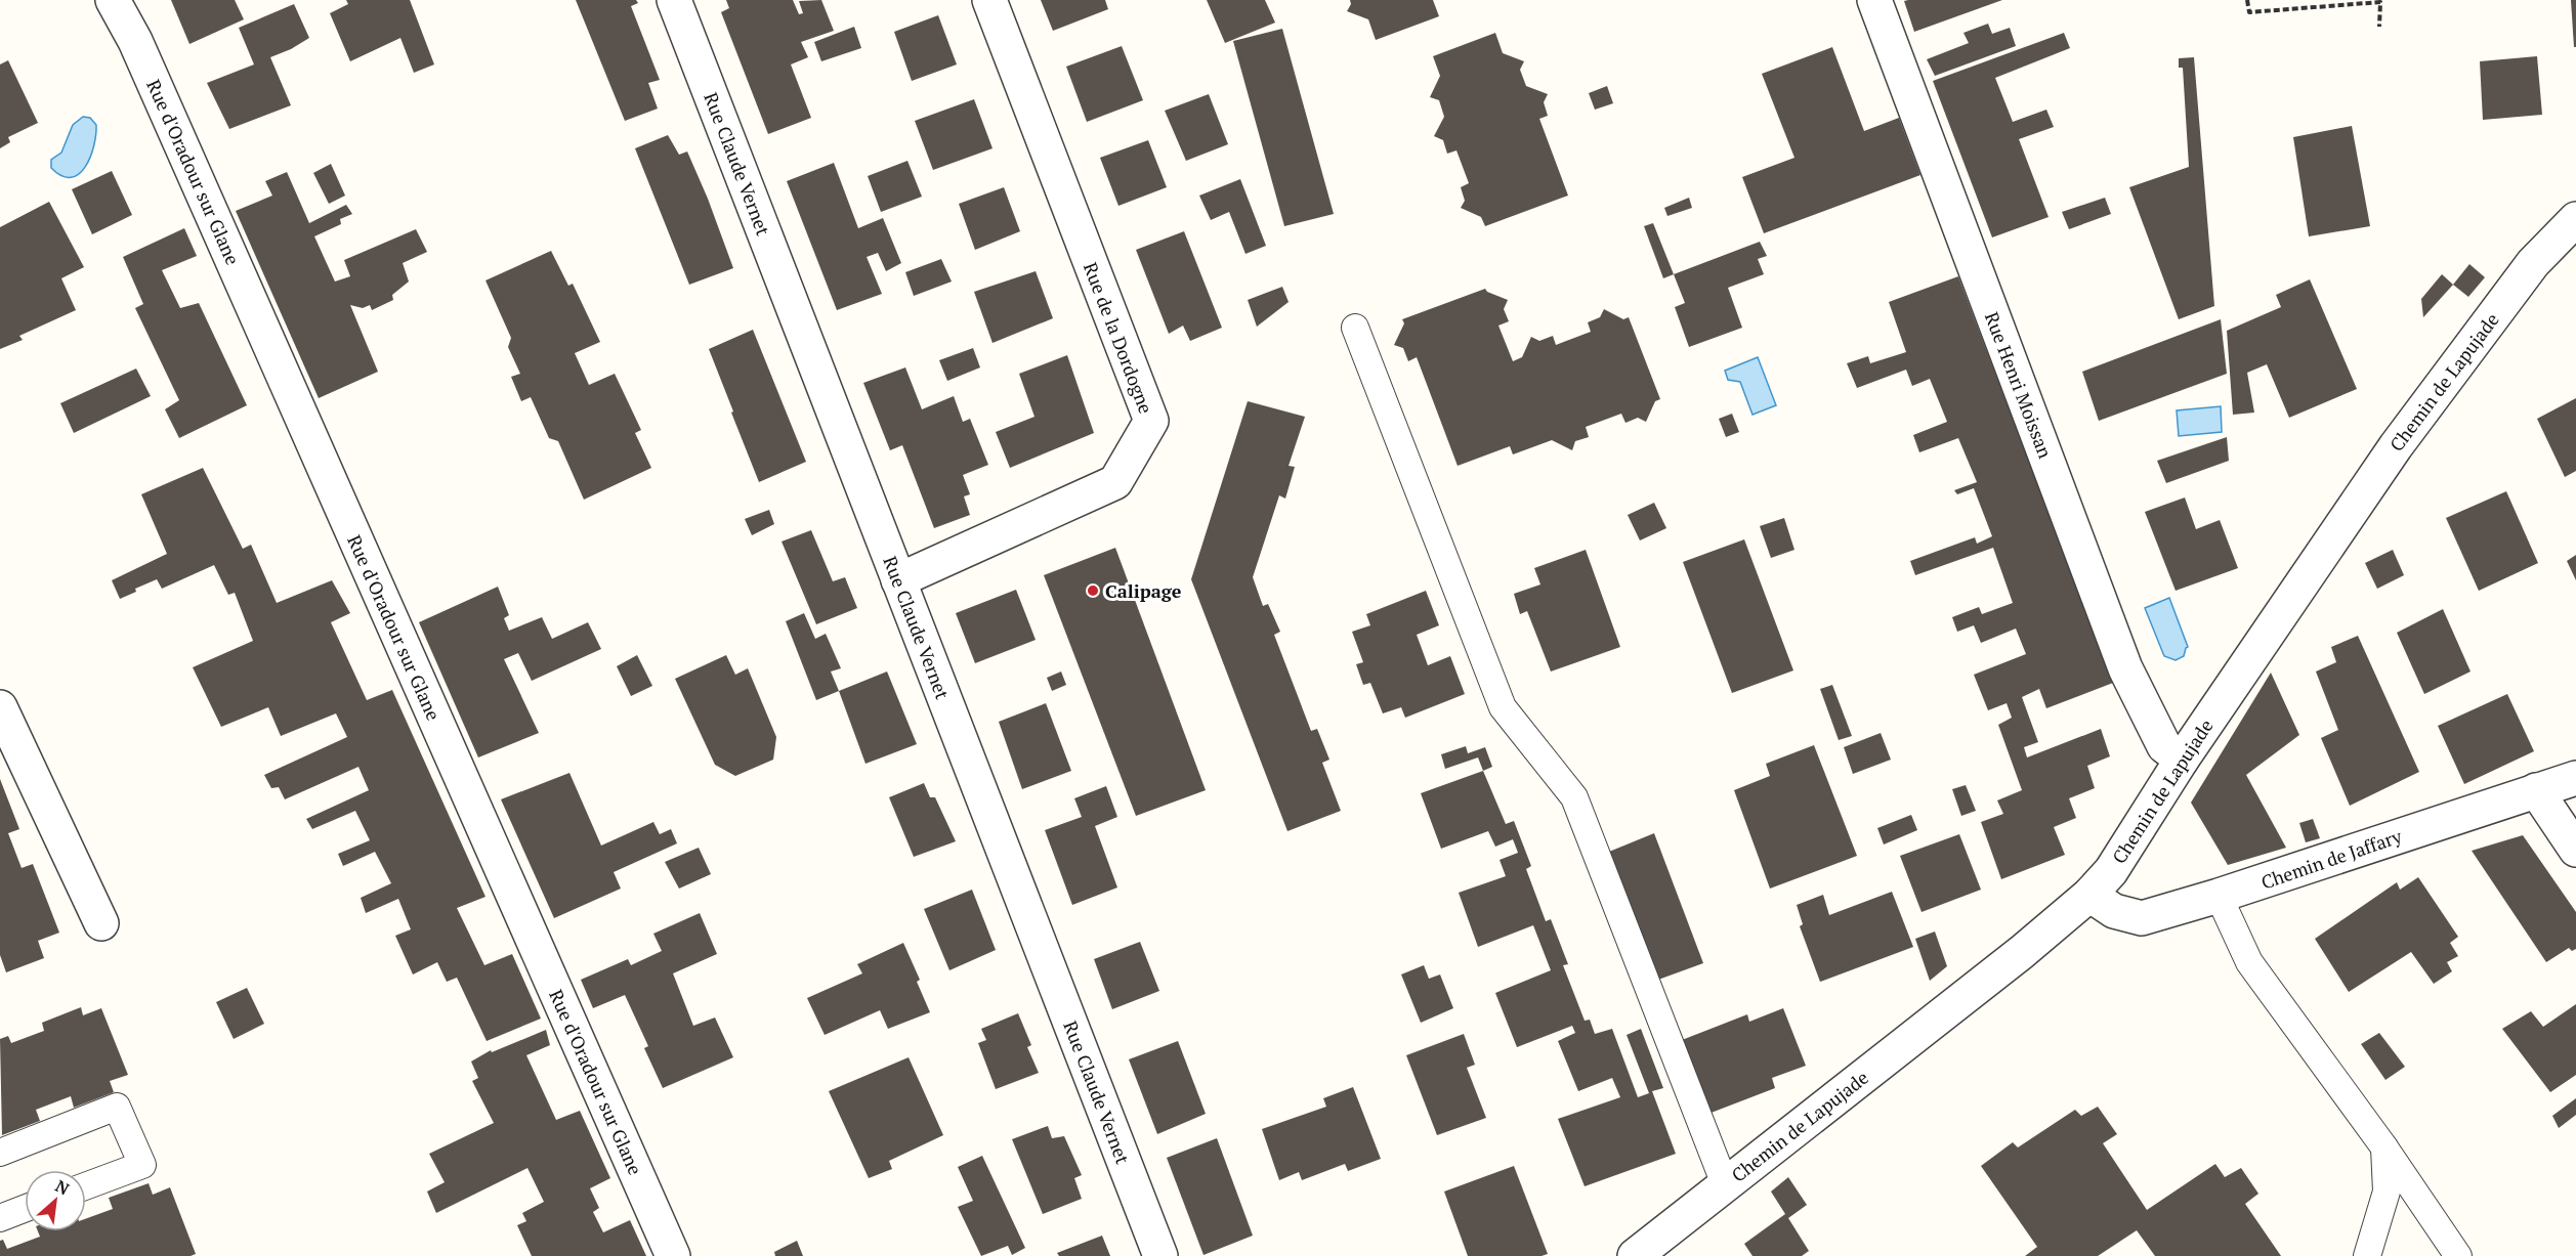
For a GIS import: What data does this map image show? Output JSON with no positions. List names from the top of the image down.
{
  "streets": {
    "street": [
      "Rue Claude Vernet",
      "Rue d'Oradour sur Glane",
      "Rue de la Dordogne",
      "Chemin de Lapujade",
      "Rue Henri Moissan",
      "Chemin de Jaffary"
    ]
  },
  "crossings": [
    ["Rue Claude Vernet", "Rue de la Dordogne"],
    ["Chemin de Lapujade", "Rue Henri Moissan"],
    ["Chemin de Lapujade", "Chemin de Jaffary"]
  ],
  "places": ["Calipage"],
  "north": "top right"
}
